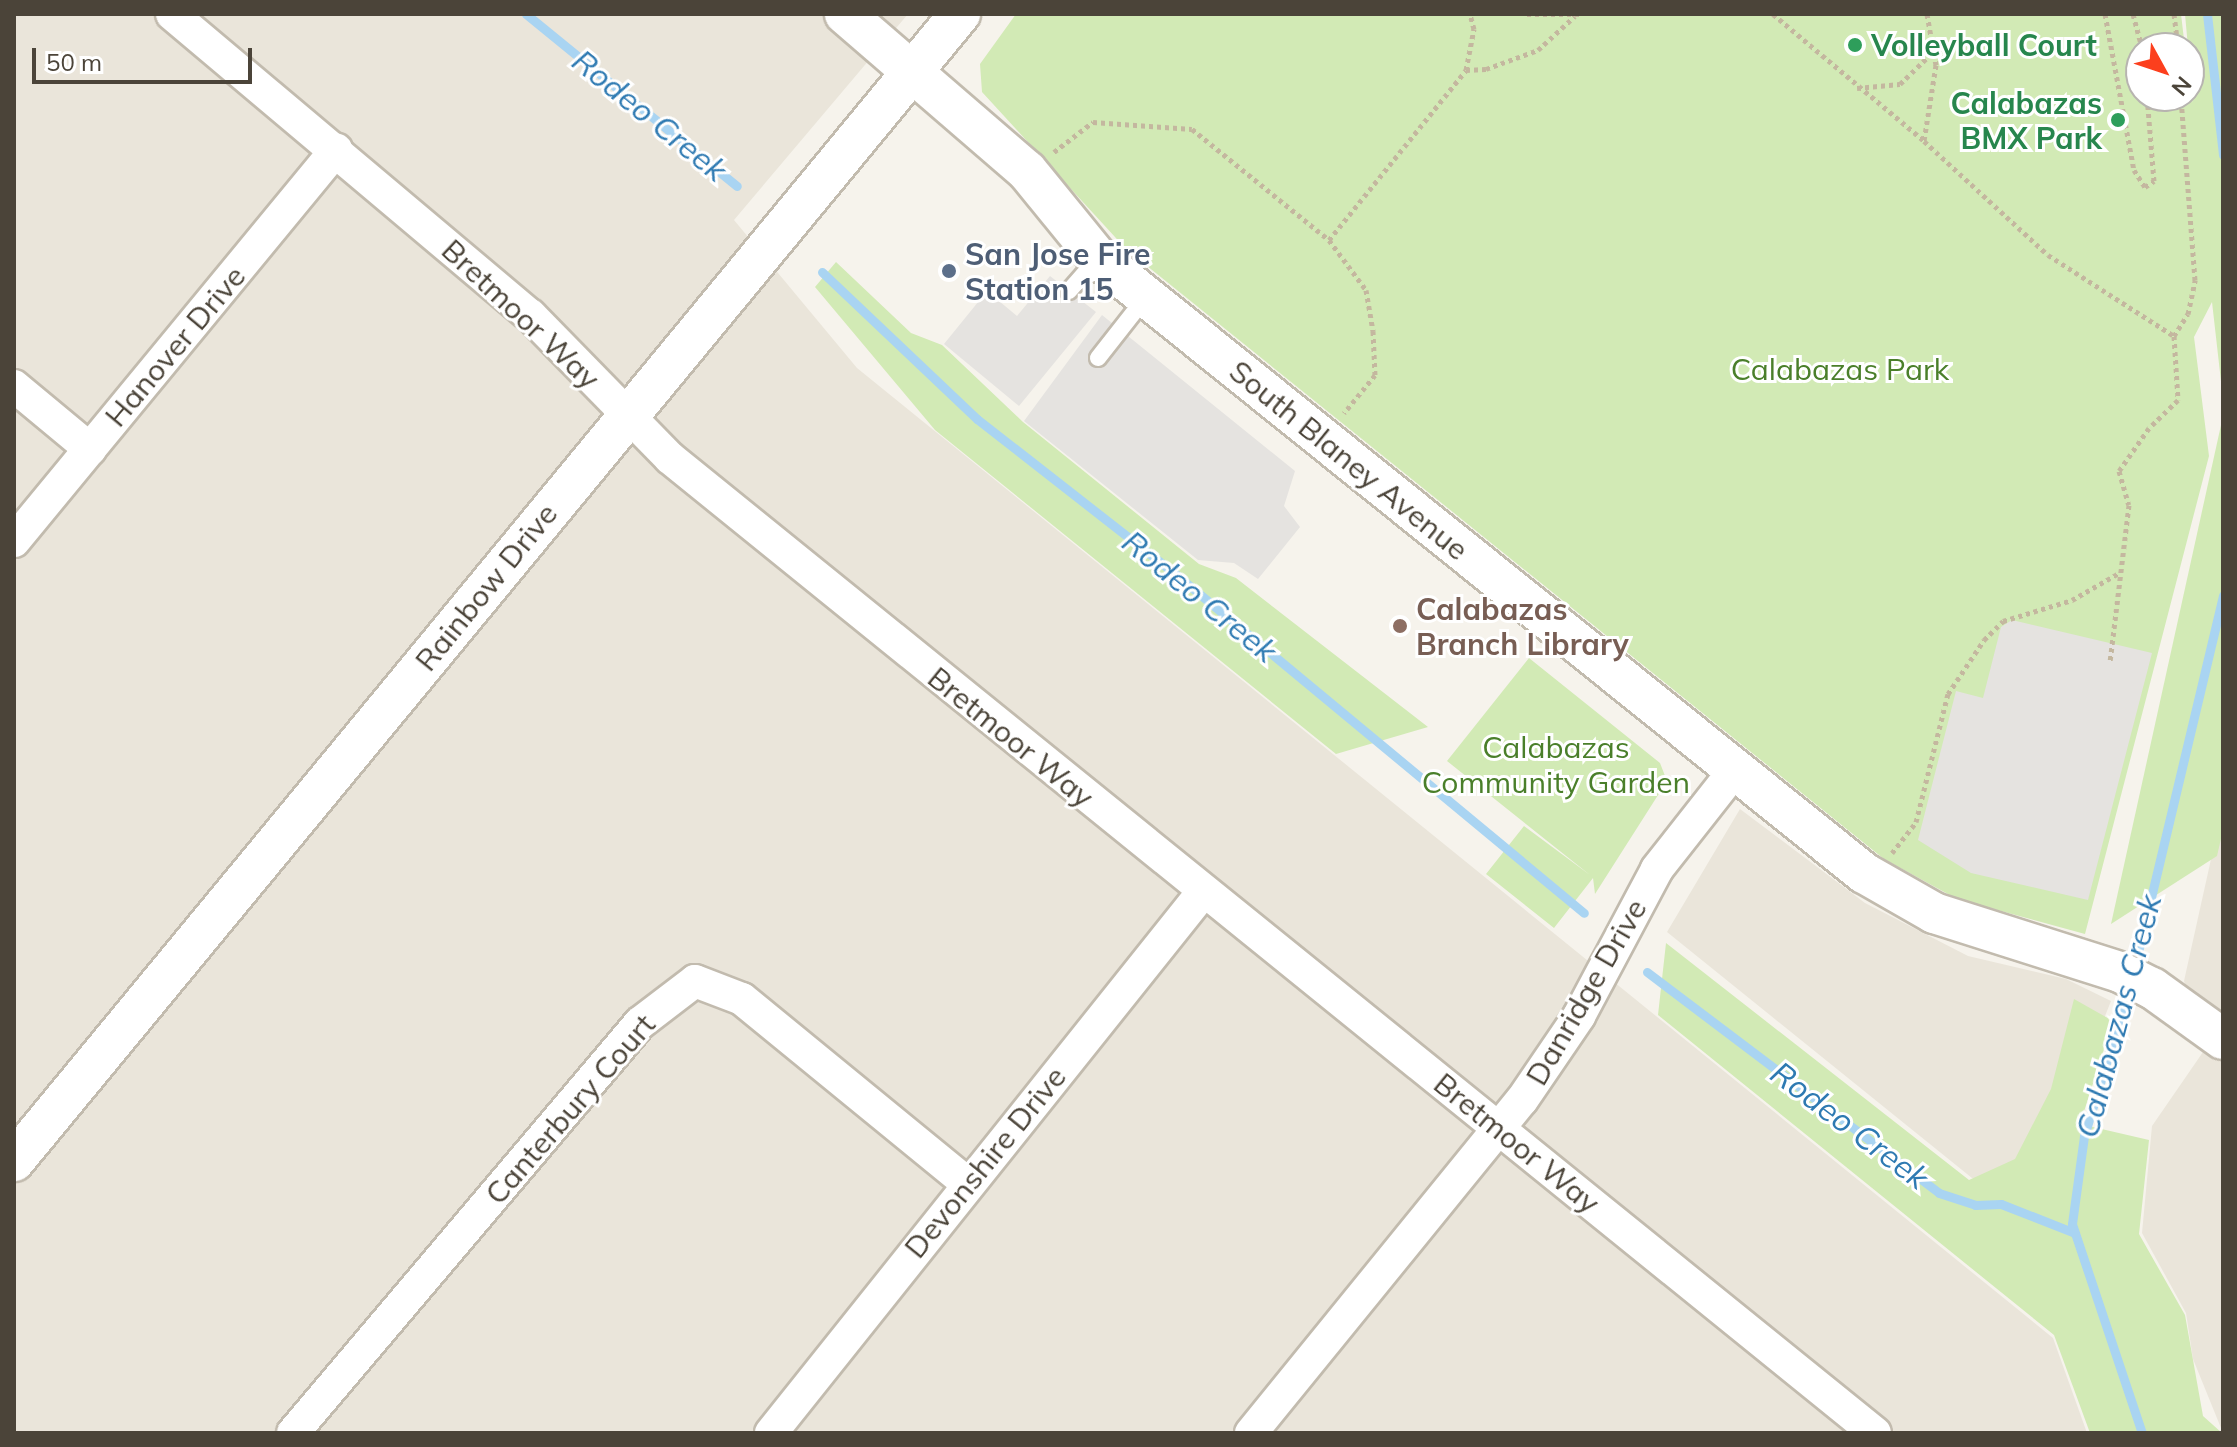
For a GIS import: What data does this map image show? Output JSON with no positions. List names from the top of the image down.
{
  "streets": {
    "street": [
      "Bretmoor Way",
      "Hanover Drive",
      "South Blaney Avenue",
      "Rainbow Drive",
      "Danridge Drive",
      "Canterbury Court",
      "Devonshire Drive"
    ]
  },
  "crossings": [
    ["Bretmoor Way", "Hanover Drive"],
    ["Bretmoor Way", "Rainbow Drive"],
    ["Bretmoor Way", "Danridge Drive"],
    ["Bretmoor Way", "Devonshire Drive"],
    ["South Blaney Avenue", "Rainbow Drive"],
    ["South Blaney Avenue", "Danridge Drive"],
    ["Canterbury Court", "Devonshire Drive"]
  ],
  "water": ["Rodeo Creek", "Calabazas Creek"],
  "parks": ["Calabazas Park", "Calabazas Community Garden"],
  "places": [
    "Volleyball Court",
    "Calabazas BMX Park",
    "San Jose Fire Station 15",
    "Calabazas Branch Library"
  ],
  "scale_bar": "50 m",
  "north": "bottom right"
}
